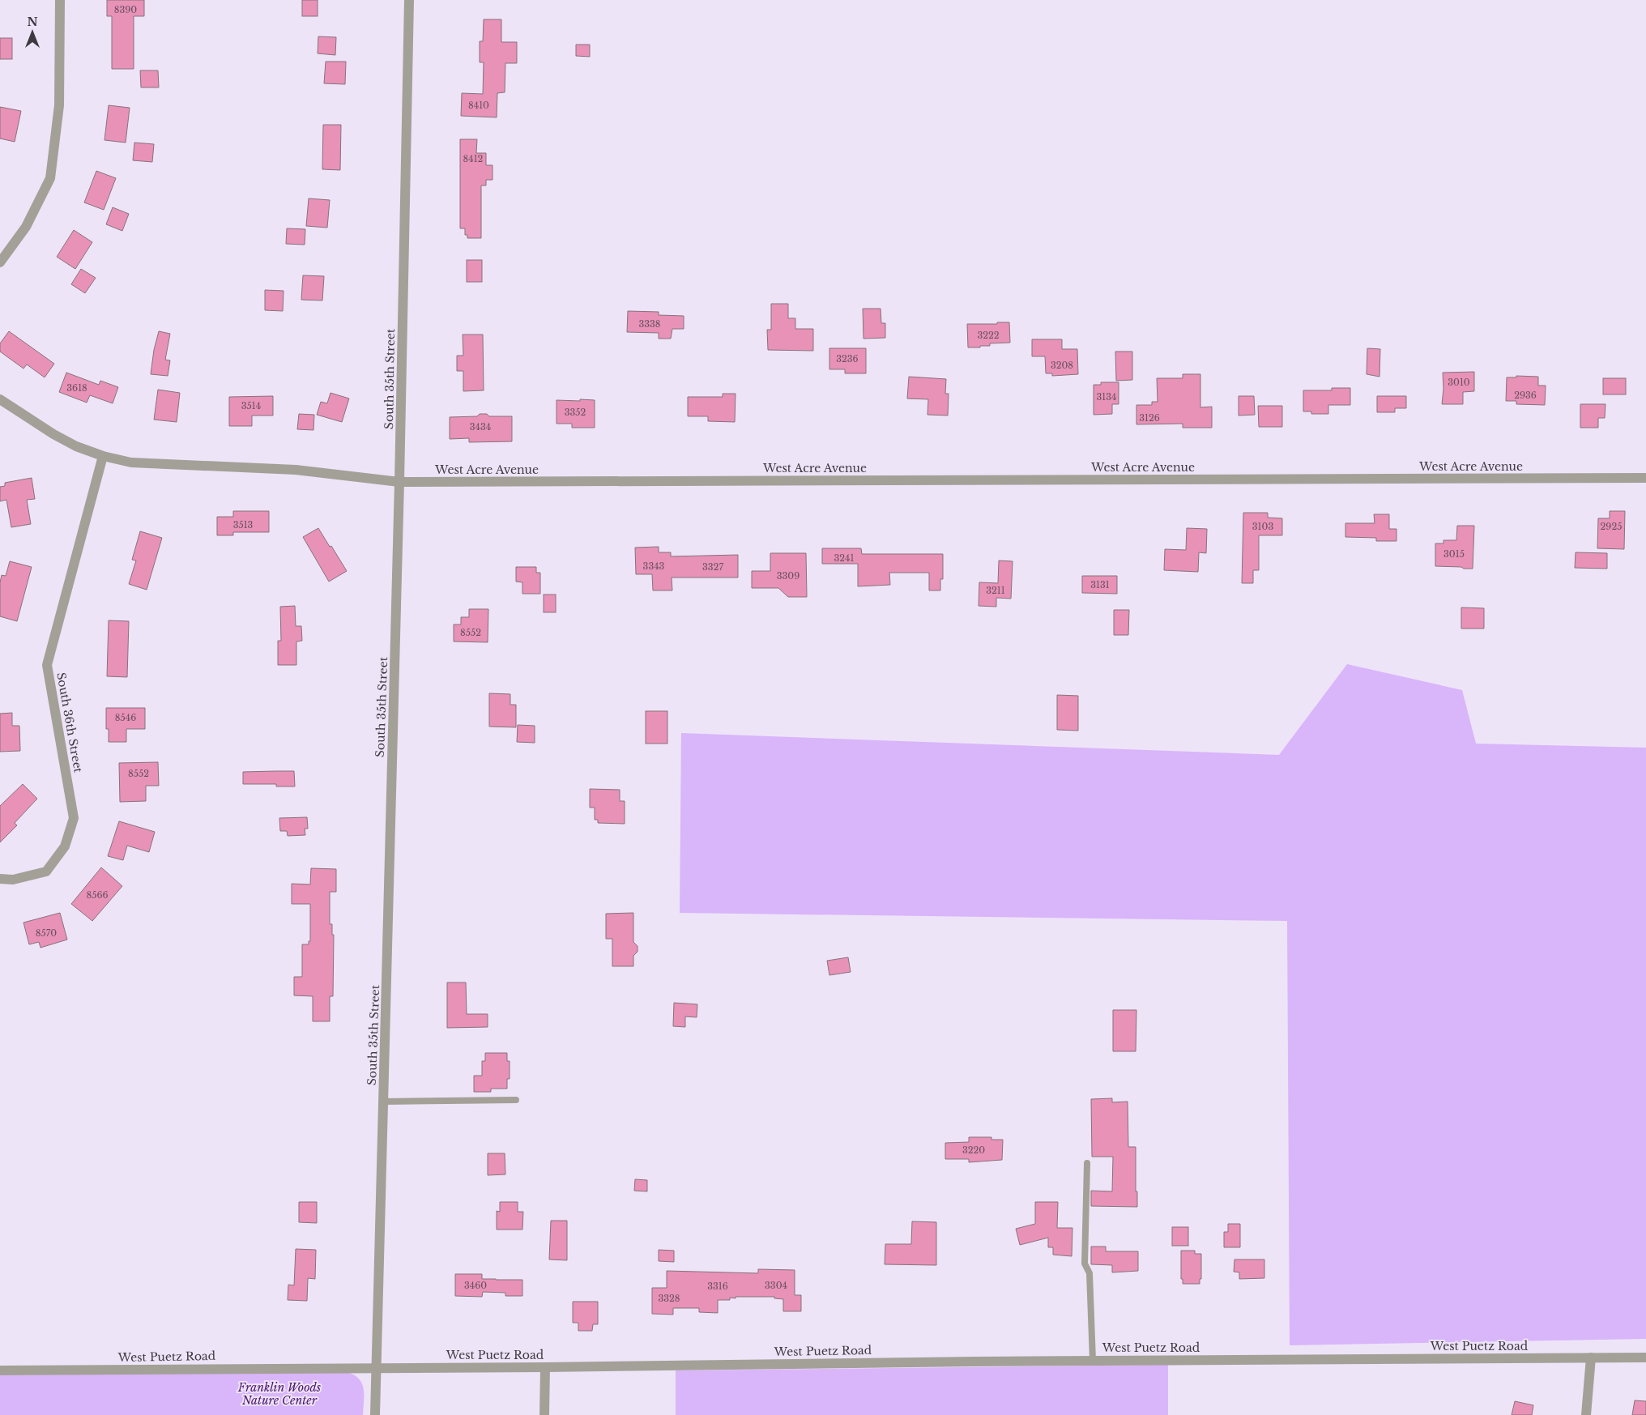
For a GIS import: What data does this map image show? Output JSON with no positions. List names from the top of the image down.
{
  "streets": {
    "street": [
      "South 35th Street",
      "West Acre Avenue",
      "South 36th Street",
      "West Puetz Road"
    ]
  },
  "crossings": [
    ["South 35th Street", "West Acre Avenue"],
    ["South 35th Street", "West Puetz Road"],
    ["West Acre Avenue", "South 36th Street"]
  ],
  "parks": ["Franklin Woods Nature Center"],
  "house_numbers": [
    "8390",
    "8410",
    "8412",
    "3338",
    "3222",
    "3236",
    "3208",
    "3010",
    "3618",
    "2936",
    "3134",
    "3514",
    "3352",
    "3126",
    "3434",
    "3513",
    "3103",
    "2925",
    "3015",
    "3241",
    "3343",
    "3327",
    "3309",
    "3131",
    "3211",
    "8552",
    "8546",
    "8552",
    "8566",
    "8570",
    "3220",
    "3460",
    "3304",
    "3316",
    "3328"
  ],
  "north": "top"
}
